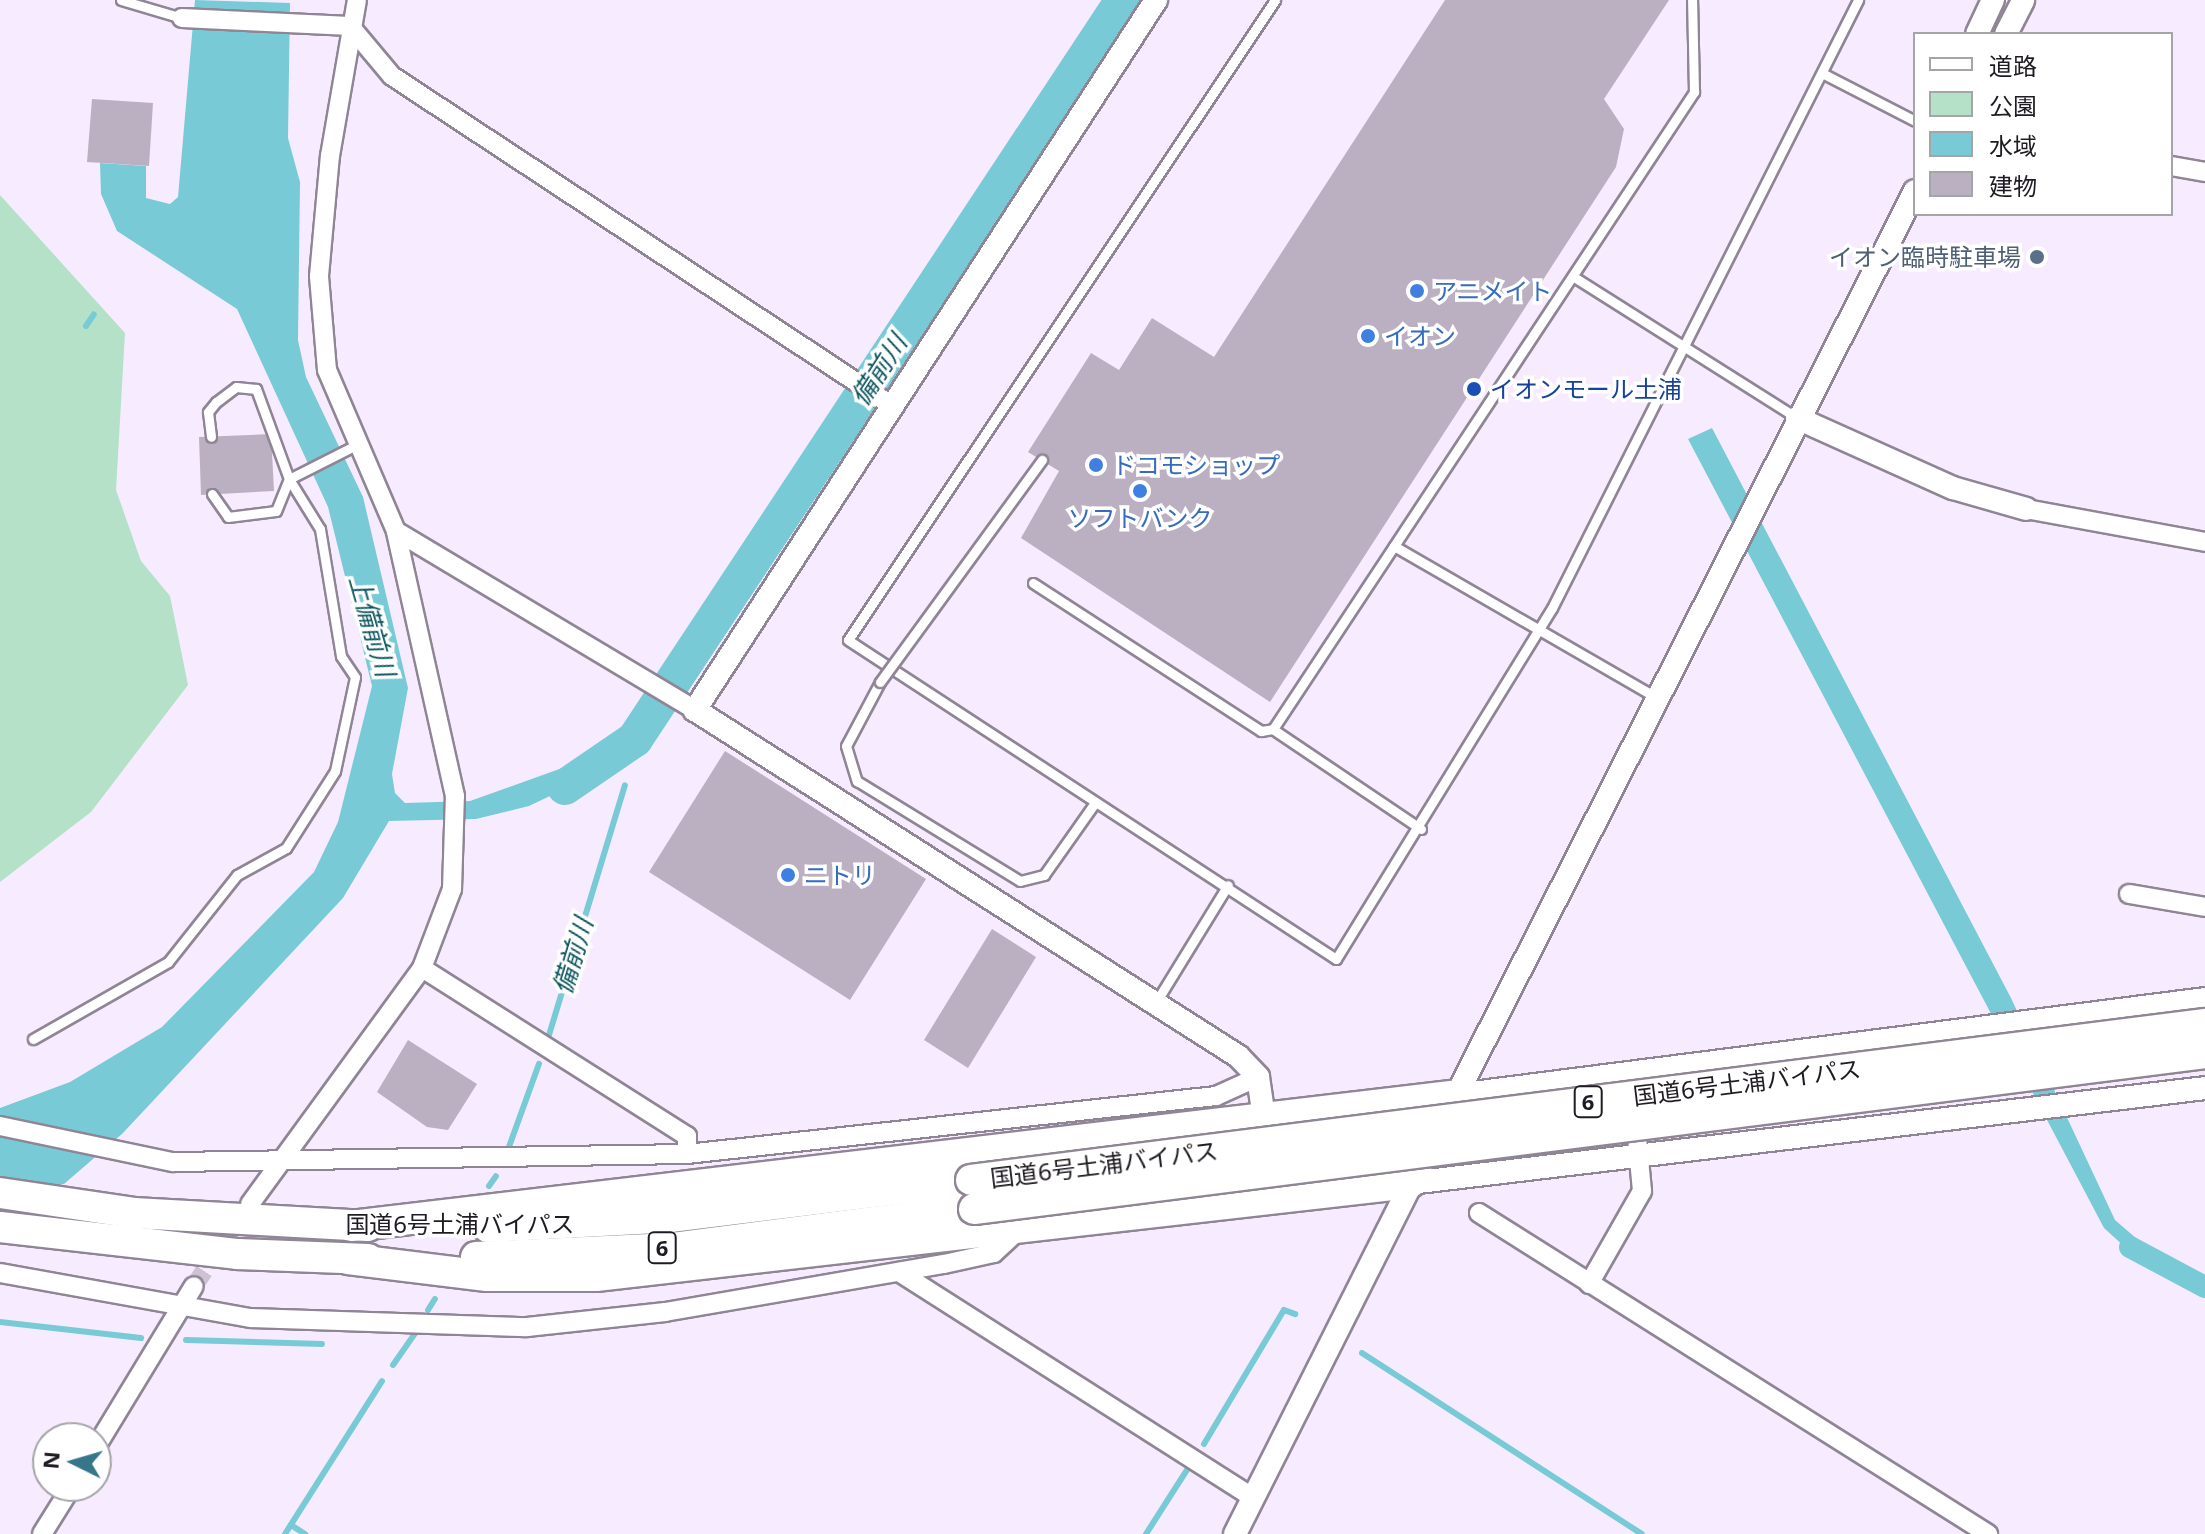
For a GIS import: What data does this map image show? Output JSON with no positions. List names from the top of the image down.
{
  "streets": {
    "highway": ["国道6号土浦バイパス", "6"]
  },
  "water": ["備前川", "上備前川"],
  "places": [
    "イオン臨時駐車場",
    "アニメイト",
    "イオン",
    "イオンモール土浦",
    "ドコモショップ",
    "ソフトバンク",
    "ニトリ"
  ],
  "legend": [
    "道路",
    "公園",
    "水域",
    "建物"
  ],
  "north": "left"
}
